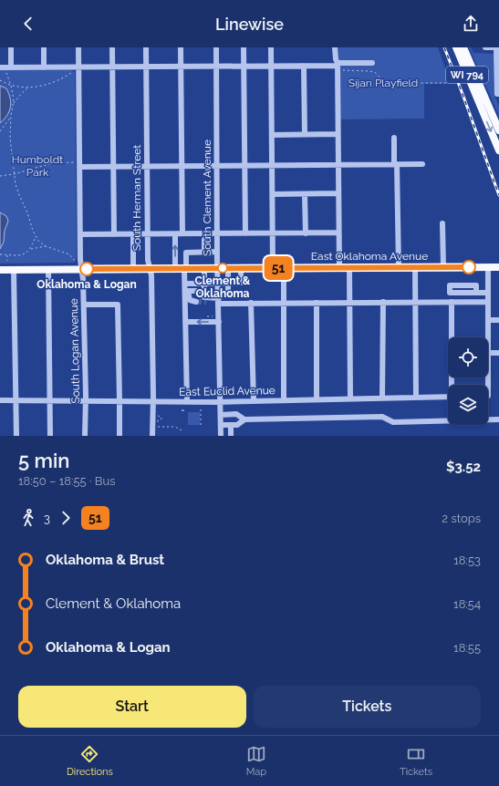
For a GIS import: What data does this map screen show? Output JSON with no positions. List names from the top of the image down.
{
  "streets": {
    "main road": ["WI 794", "East Oklahoma Avenue"],
    "street": [
      "South Herman Street",
      "South Clement Avenue",
      "South Logan Avenue",
      "East Euclid Avenue"
    ]
  },
  "crossings": [
    ["South Herman Street", "East Oklahoma Avenue"],
    ["South Herman Street", "East Euclid Avenue"],
    ["South Clement Avenue", "East Oklahoma Avenue"],
    ["South Clement Avenue", "East Euclid Avenue"],
    ["East Oklahoma Avenue", "South Logan Avenue"],
    ["South Logan Avenue", "East Euclid Avenue"]
  ],
  "parks": ["Sijan Playfield", "Humboldt Park"],
  "places": ["Clement & Oklahoma", "Oklahoma & Logan"],
  "lines": ["bus line 51"],
  "page": {
    "header": "Linewise",
    "on_map": "51",
    "heading": ["5 min", "18:50 – 18:55 · Bus", "$3.52"],
    "legs": ["3", "51", "2 stops"],
    "list": [
      {
        "name": "Oklahoma & Brust",
        "value": "18:53"
      },
      {
        "name": "Clement & Oklahoma",
        "value": "18:54"
      },
      {
        "name": "Oklahoma & Logan",
        "value": "18:55"
      }
    ],
    "buttons": ["Start", "Tickets"],
    "tabs": ["Directions", "Map", "Tickets"]
  }
}
